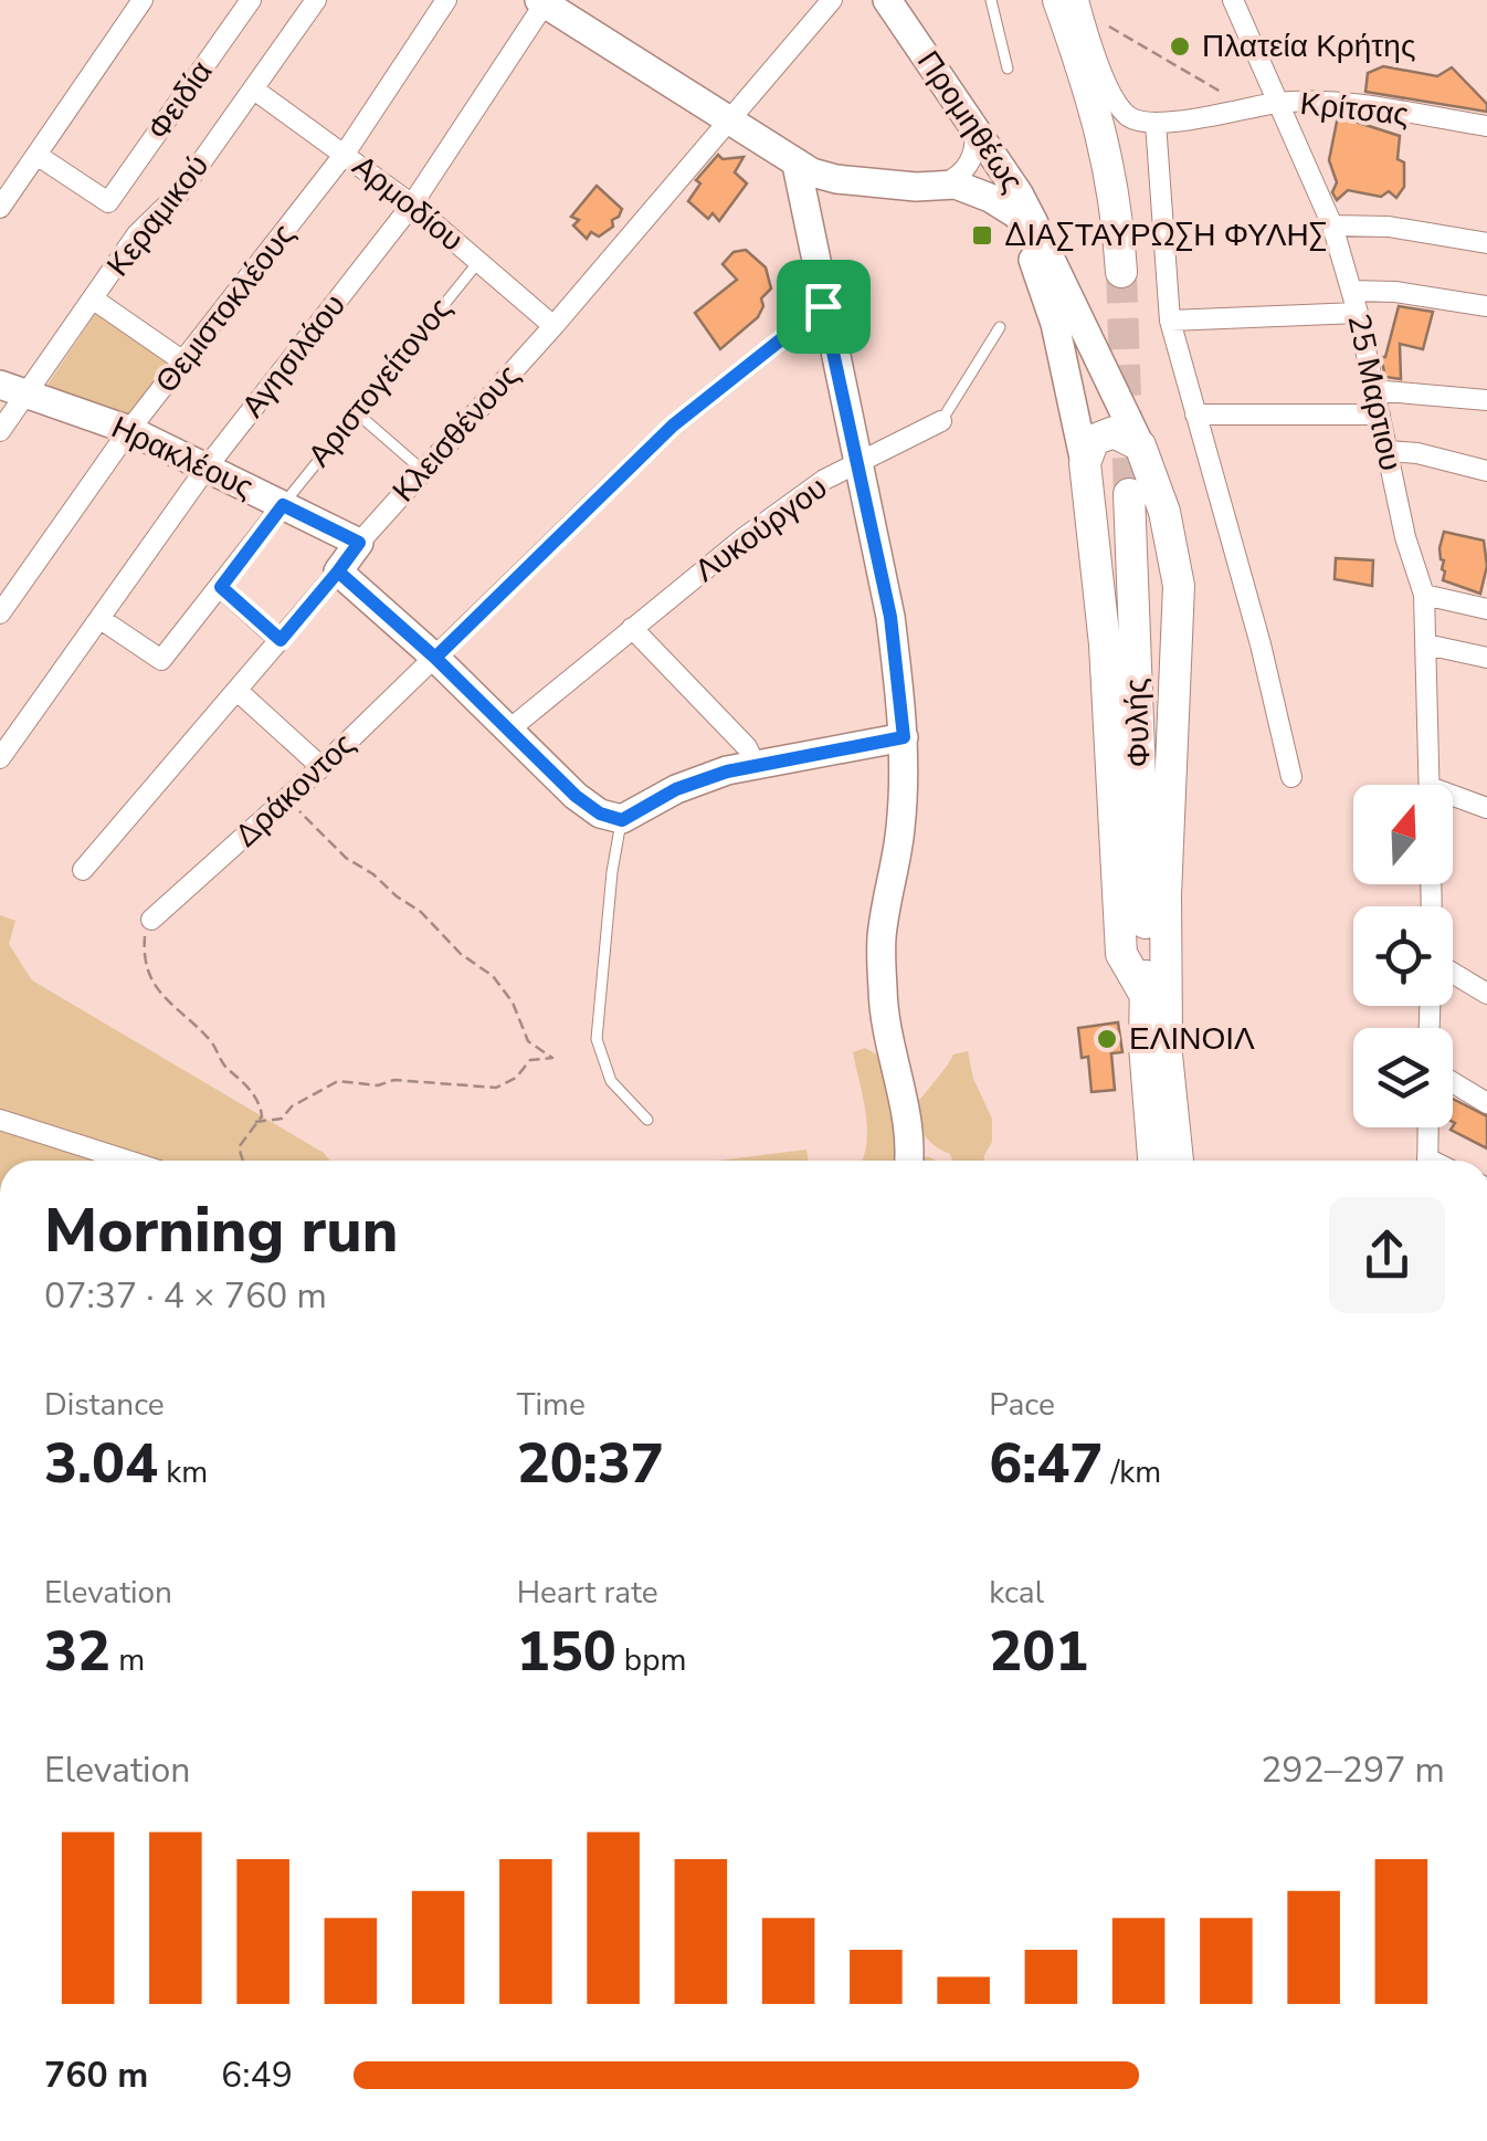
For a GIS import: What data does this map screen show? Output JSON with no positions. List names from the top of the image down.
{
  "streets": {
    "main road": ["Φυλής"],
    "street": [
      "Φειδία",
      "Κρίτσας",
      "Προμηθέως",
      "Αρμοδίου",
      "Κεραμικού",
      "Θεμιστοκλέους",
      "Αγησιλάου",
      "25 Μαρτιου",
      "Κλεισθένους",
      "Ηρακλέους",
      "Λυκούργου",
      "Δράκοντος"
    ],
    "lane": ["Αριστογείτονος"]
  },
  "crossings": [
    ["Κρίτσας", "25 Μαρτιου"],
    ["Αρμοδίου", "Κεραμικού"],
    ["Αρμοδίου", "Θεμιστοκλέους"],
    ["Αρμοδίου", "Αγησιλάου"],
    ["Αρμοδίου", "Αριστογείτονος"],
    ["Αρμοδίου", "Κλεισθένους"],
    ["Κεραμικού", "Ηρακλέους"],
    ["Θεμιστοκλέους", "Ηρακλέους"],
    ["Αγησιλάου", "Ηρακλέους"],
    ["Αριστογείτονος", "Ηρακλέους"],
    ["Κλεισθένους", "Ηρακλέους"]
  ],
  "places": {
    "other": ["Πλατεία Κρήτης", "ΕΛΙΝΟΙΛ"],
    "transit": ["ΔΙΑΣΤΑΥΡΩΣΗ ΦΥΛΗΣ"]
  },
  "north": "top",
  "page": {
    "heading": ["Morning run", "07:37 · 4 × 760 m"],
    "stats": [
      ["Distance", "3.04 km"],
      ["Time", "20:37"],
      ["Pace", "6:47 /km"],
      ["Elevation", "32 m"],
      ["Heart rate", "150 bpm"],
      ["kcal", "201"]
    ],
    "chart": ["Elevation", "292–297 m"],
    "list": [
      {
        "name": "760 m",
        "note": "6:49"
      }
    ]
  }
}
